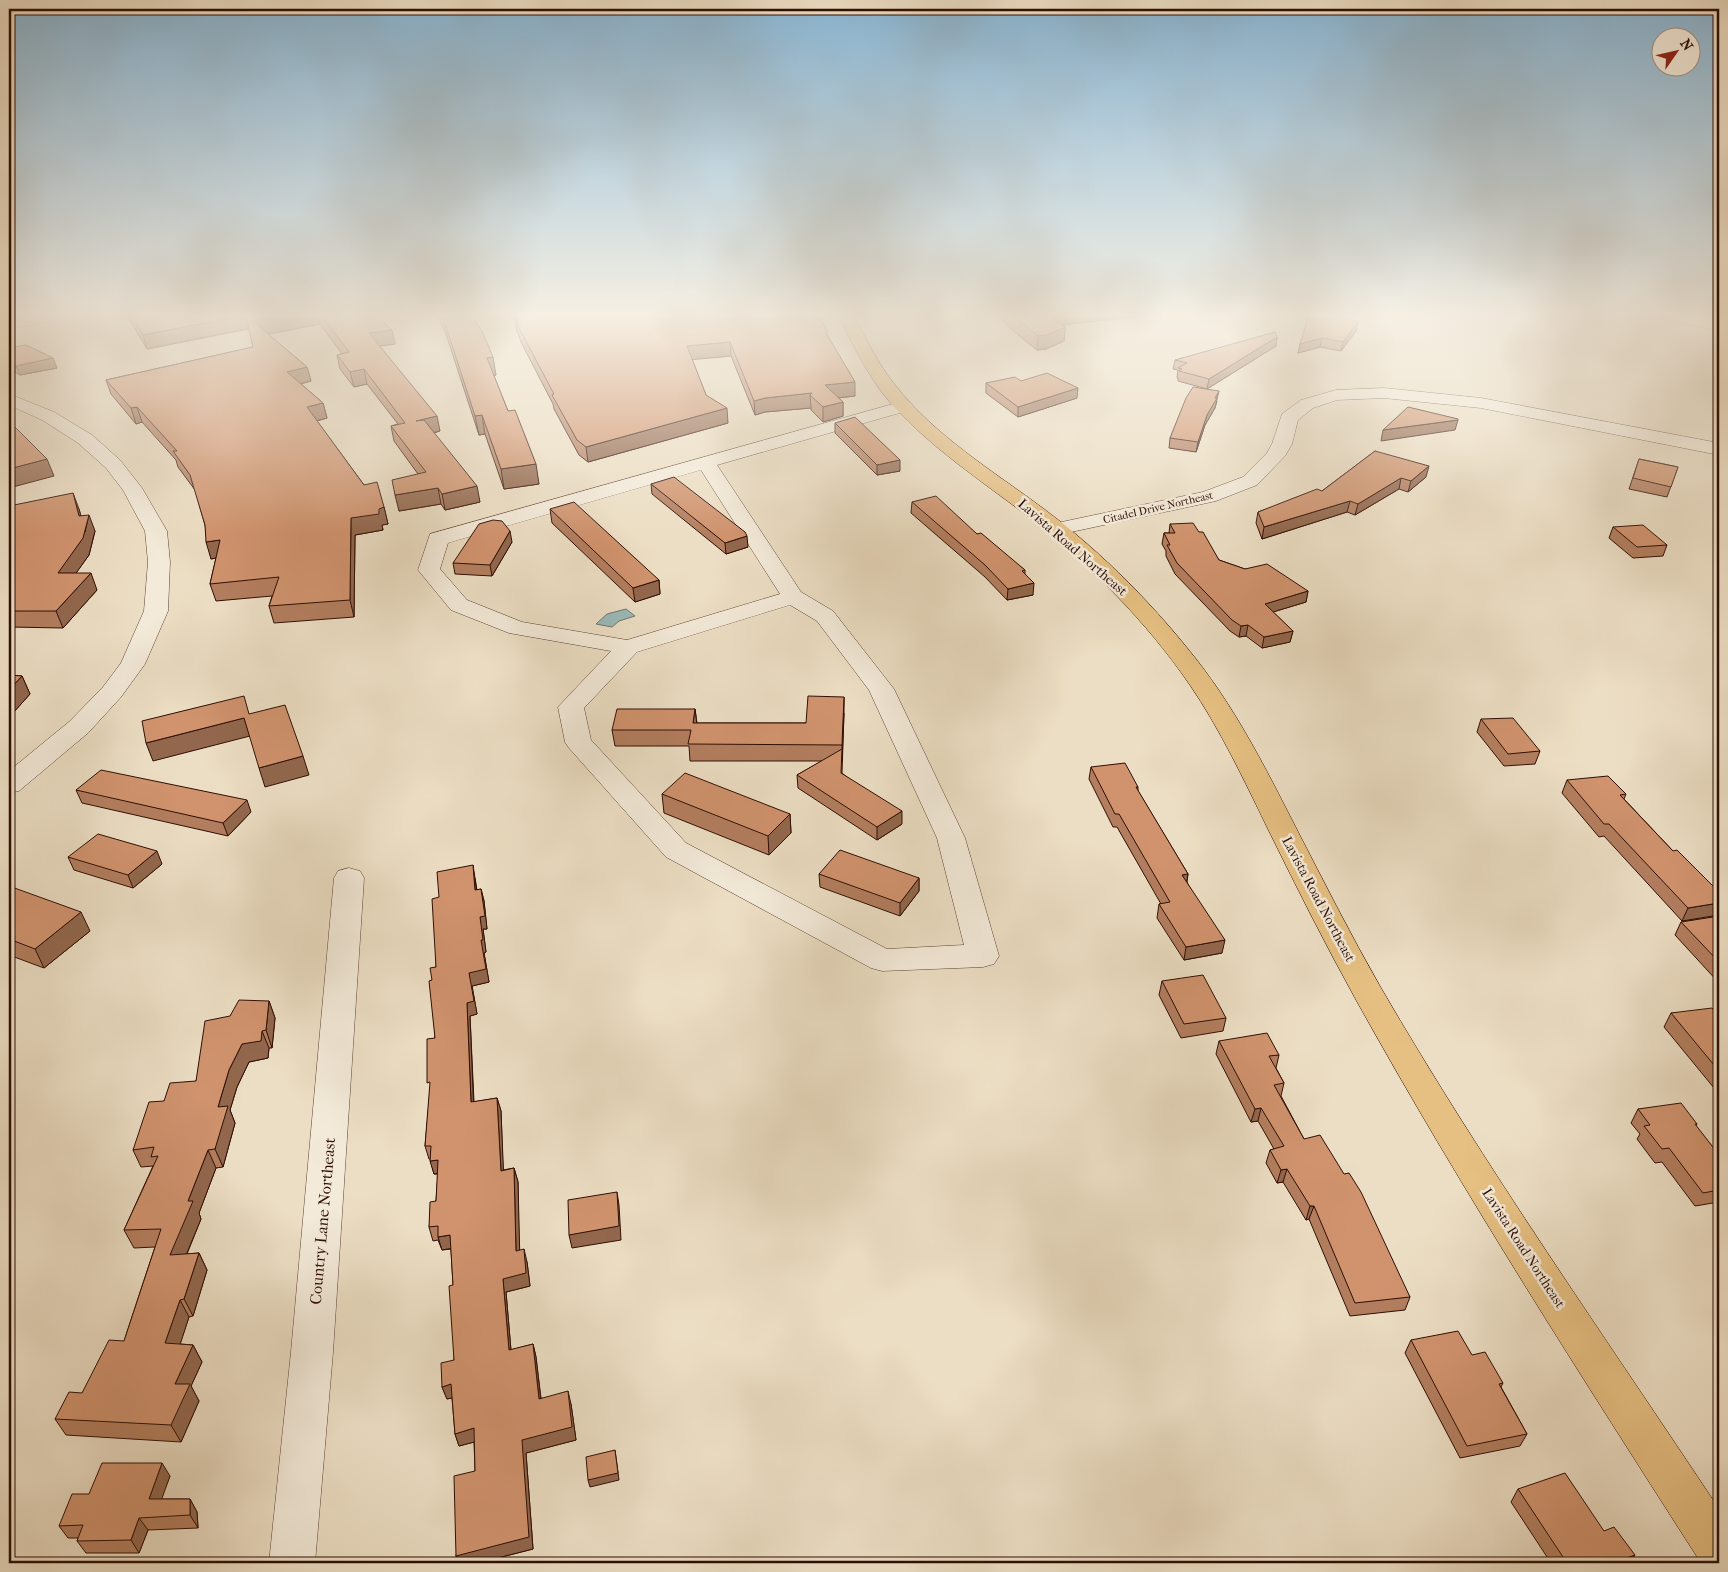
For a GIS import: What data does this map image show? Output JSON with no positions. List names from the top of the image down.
{
  "streets": {
    "main road": ["Lavista Road Northeast"],
    "street": ["Citadel Drive Northeast", "Country Lane Northeast"]
  },
  "crossings": [
    ["Citadel Drive Northeast", "Lavista Road Northeast"]
  ],
  "north": "top right"
}
